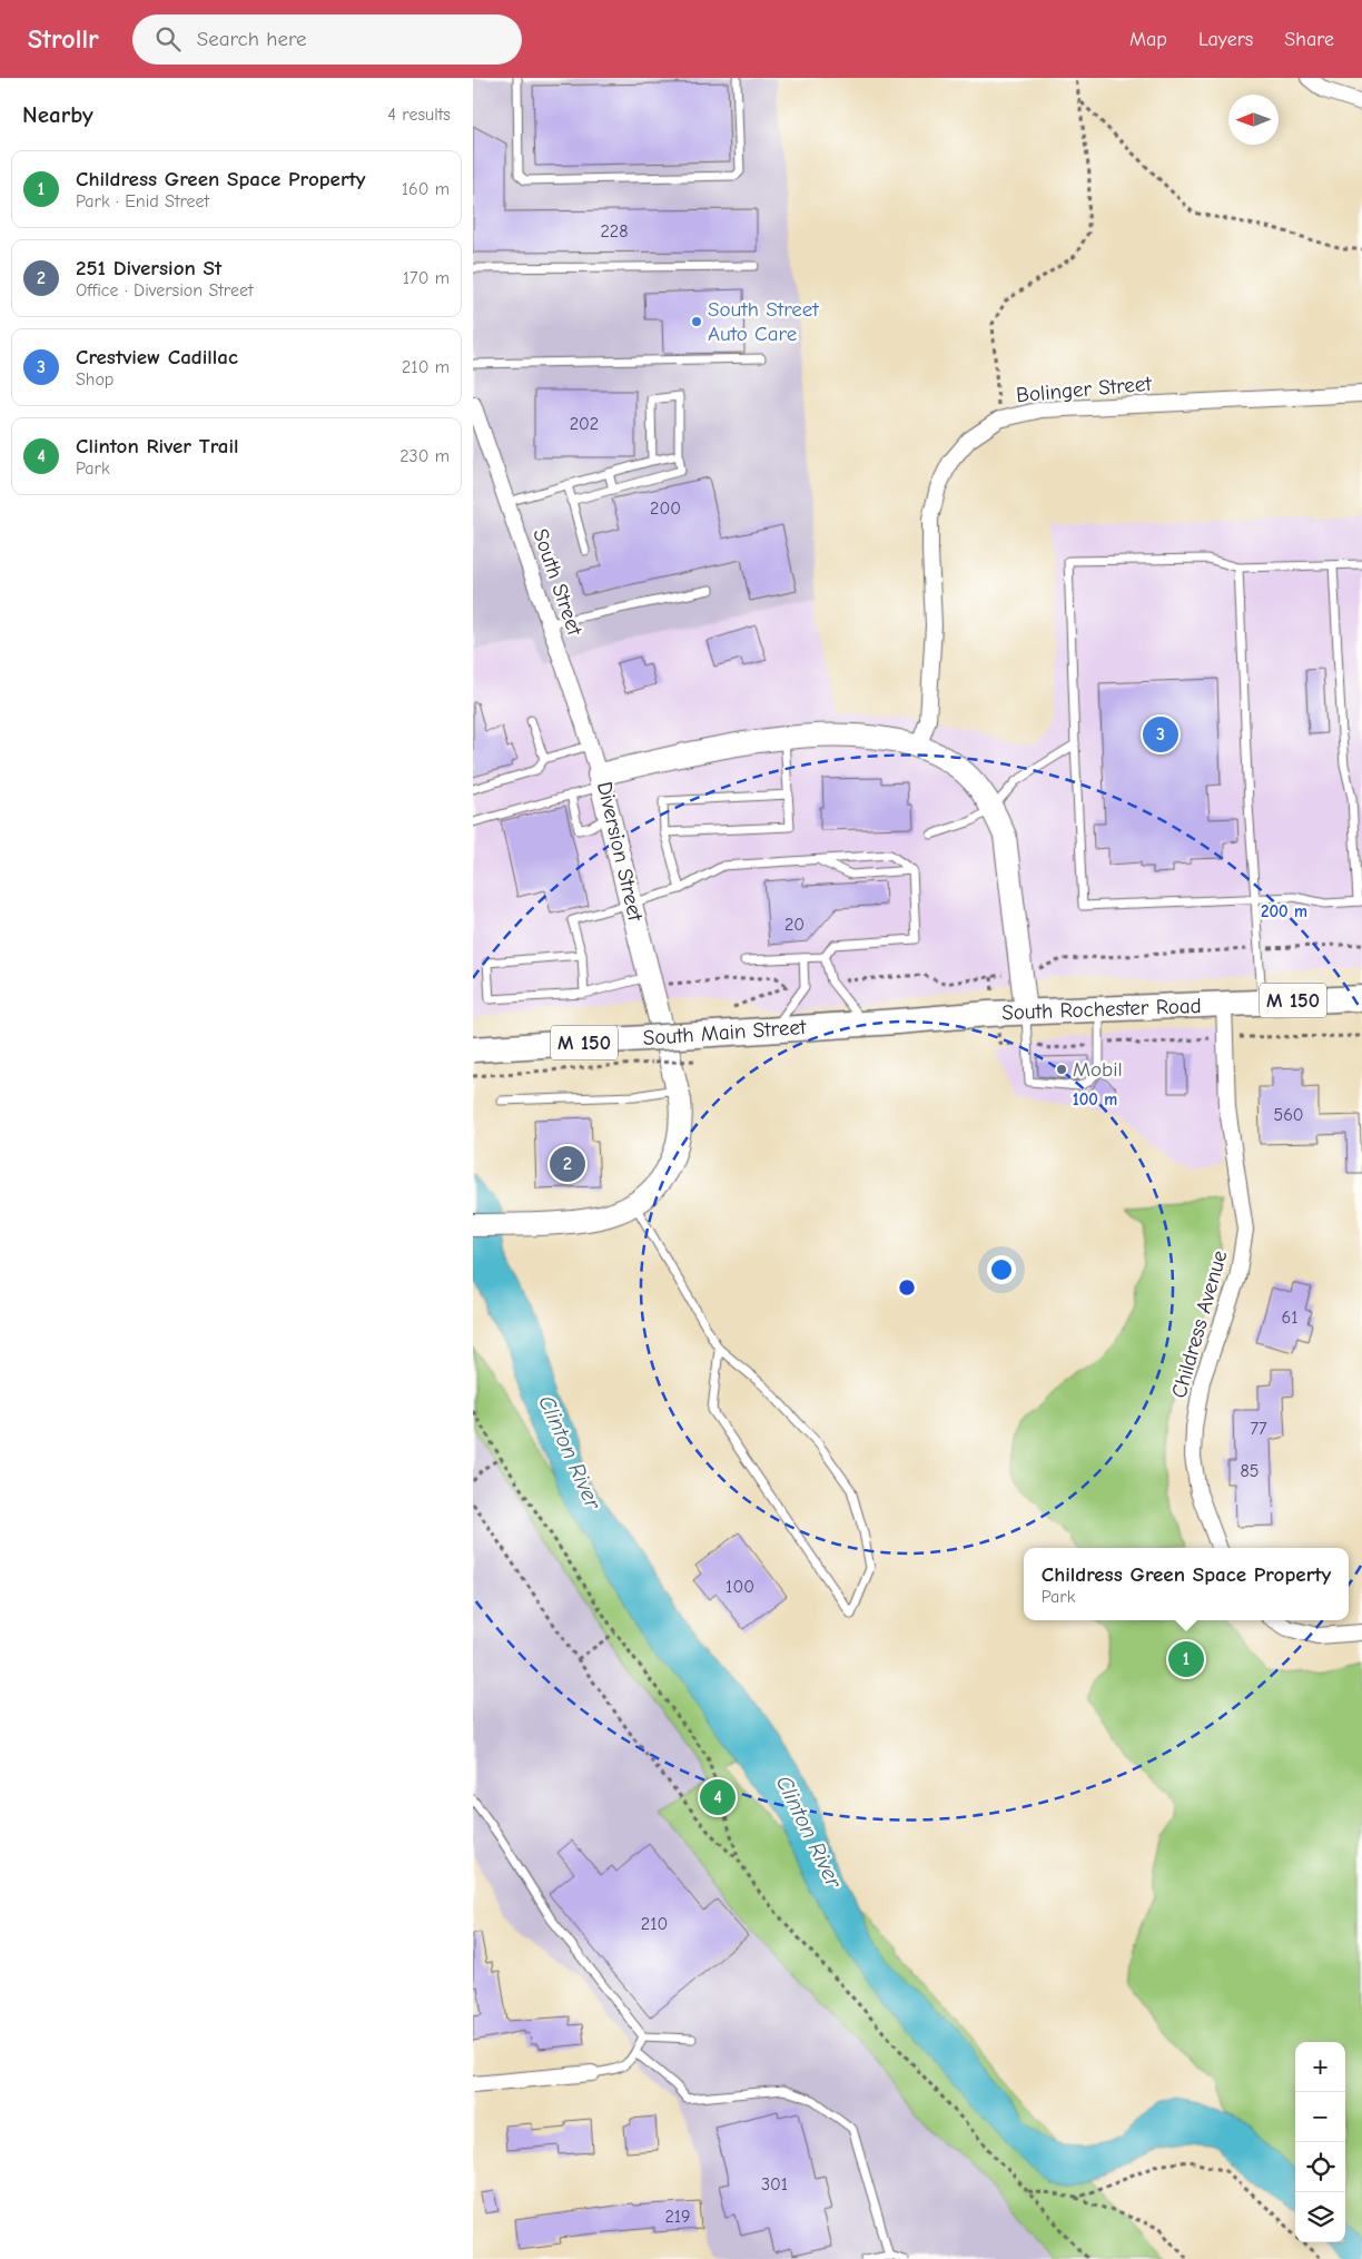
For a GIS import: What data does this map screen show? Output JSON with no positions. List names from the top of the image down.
{
  "streets": {
    "main road": ["M 150", "South Rochester Road", "South Main Street"],
    "street": [
      "Bolinger Street",
      "South Street",
      "Diversion Street",
      "Childress Avenue"
    ]
  },
  "crossings": [
    ["Bolinger Street", "Diversion Street"],
    ["South Street", "Diversion Street"],
    ["Diversion Street", "South Rochester Road"],
    ["South Rochester Road", "South Main Street"],
    ["South Rochester Road", "Childress Avenue"]
  ],
  "water": ["Clinton River"],
  "places": ["South Street Auto Care", "Mobil"],
  "house_numbers": [
    "228",
    "202",
    "200",
    "20",
    "560",
    "61",
    "77",
    "85",
    "100",
    "210",
    "301",
    "219"
  ],
  "north": "left",
  "page": {
    "header": "Strollr",
    "search": "Search here",
    "nav": ["Map", "Layers", "Share"],
    "heading": ["Nearby", "4 results"],
    "list": [
      {
        "mark": "1",
        "name": "Childress Green Space Property",
        "note": "Park · Enid Street",
        "value": "160 m"
      },
      {
        "mark": "2",
        "name": "251 Diversion St",
        "note": "Office · Diversion Street",
        "value": "170 m"
      },
      {
        "mark": "3",
        "name": "Crestview Cadillac",
        "note": "Shop",
        "value": "210 m"
      },
      {
        "mark": "4",
        "name": "Clinton River Trail",
        "note": "Park",
        "value": "230 m"
      }
    ],
    "pins": [
      "3",
      "2",
      "1",
      "4"
    ],
    "popup": ["Childress Green Space Property", "Park"],
    "map_buttons": ["+", "−"]
  },
  "rings": ["200 m", "100 m"]
}
